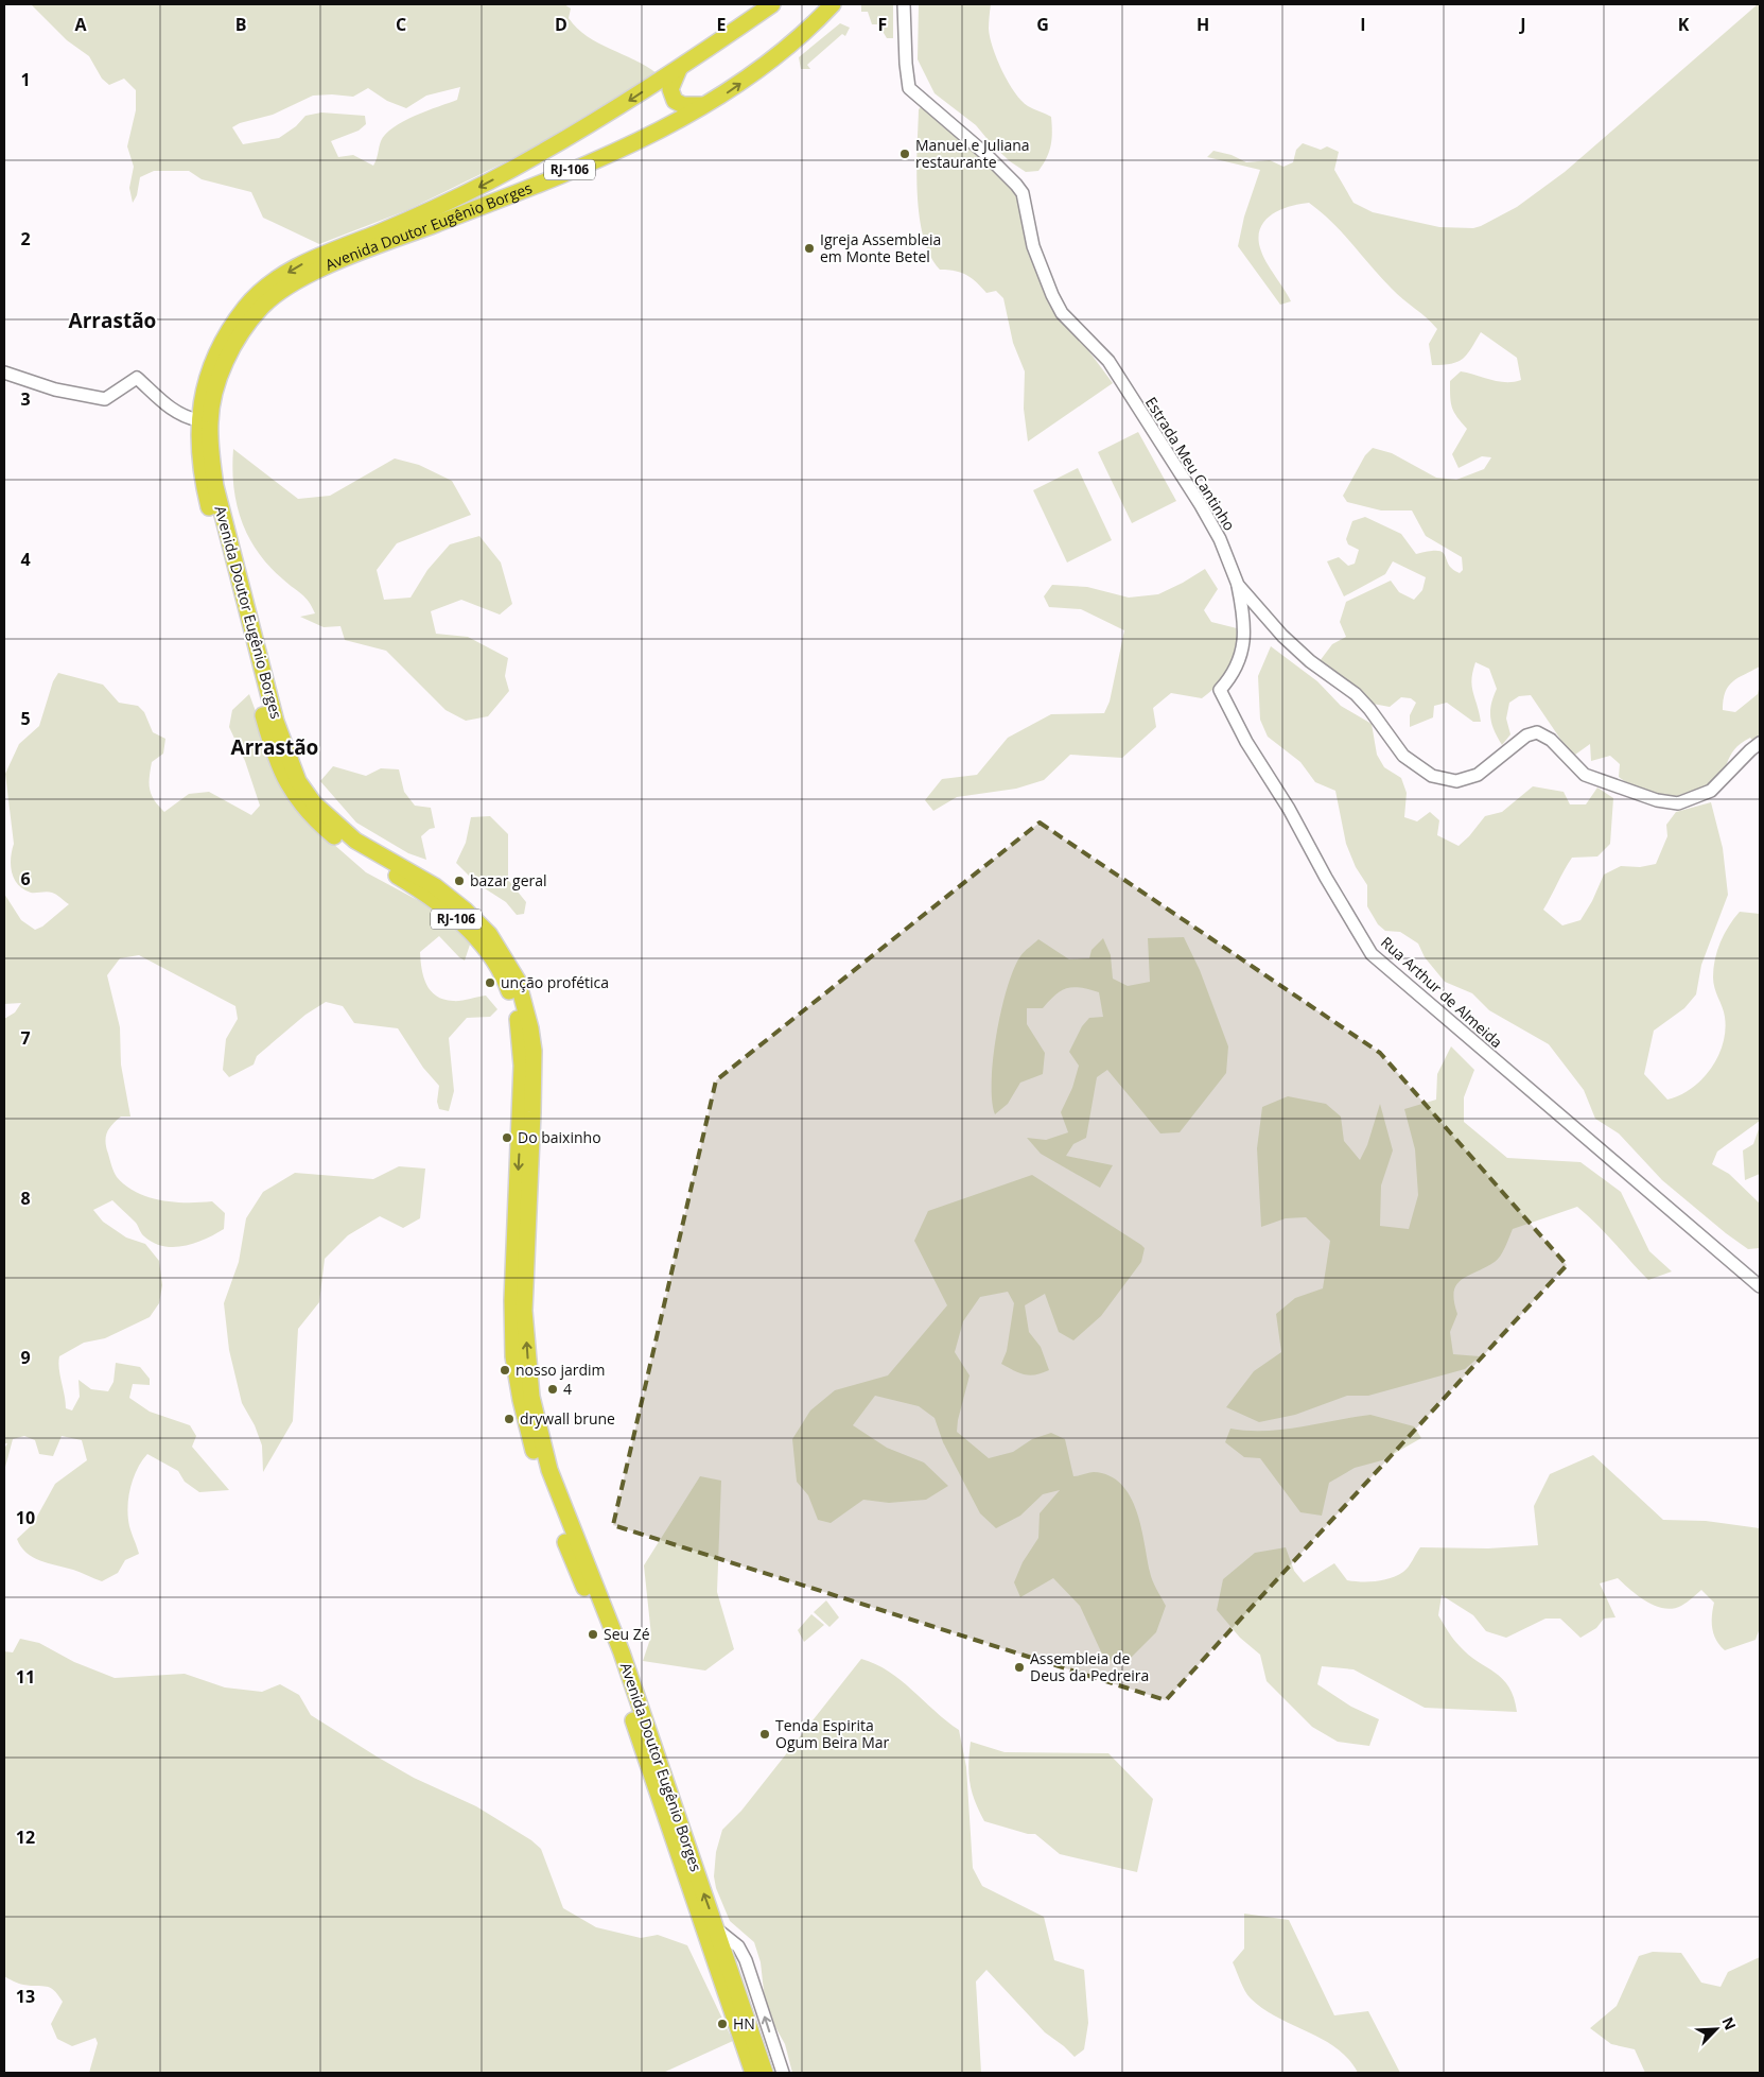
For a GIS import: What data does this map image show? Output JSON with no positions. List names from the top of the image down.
{
  "streets": {
    "highway": ["RJ-106", "Avenida Doutor Eugênio Borges"],
    "street": ["Estrada Meu Cantinho", "Rua Arthur de Almeida"]
  },
  "crossings": [
    ["Estrada Meu Cantinho", "Rua Arthur de Almeida"]
  ],
  "districts": ["Arrastão", "Arrastão"],
  "places": [
    "Manuel e Juliana restaurante",
    "Igreja Assembleia em Monte Betel",
    "bazar geral",
    "unção profética",
    "Do baixinho",
    "nosso jardim",
    "4",
    "drywall brune",
    "Seu Zé",
    "Assembleia de Deus da Pedreira",
    "Tenda Espirita Ogum Beira Mar",
    "HN"
  ],
  "north": "top right",
  "grid": {
    "columns": [
      "A",
      "B",
      "C",
      "D",
      "E",
      "F",
      "G",
      "H",
      "I",
      "J",
      "K"
    ],
    "rows": [
      "1",
      "2",
      "3",
      "4",
      "5",
      "6",
      "7",
      "8",
      "9",
      "10",
      "11",
      "12",
      "13"
    ]
  }
}
